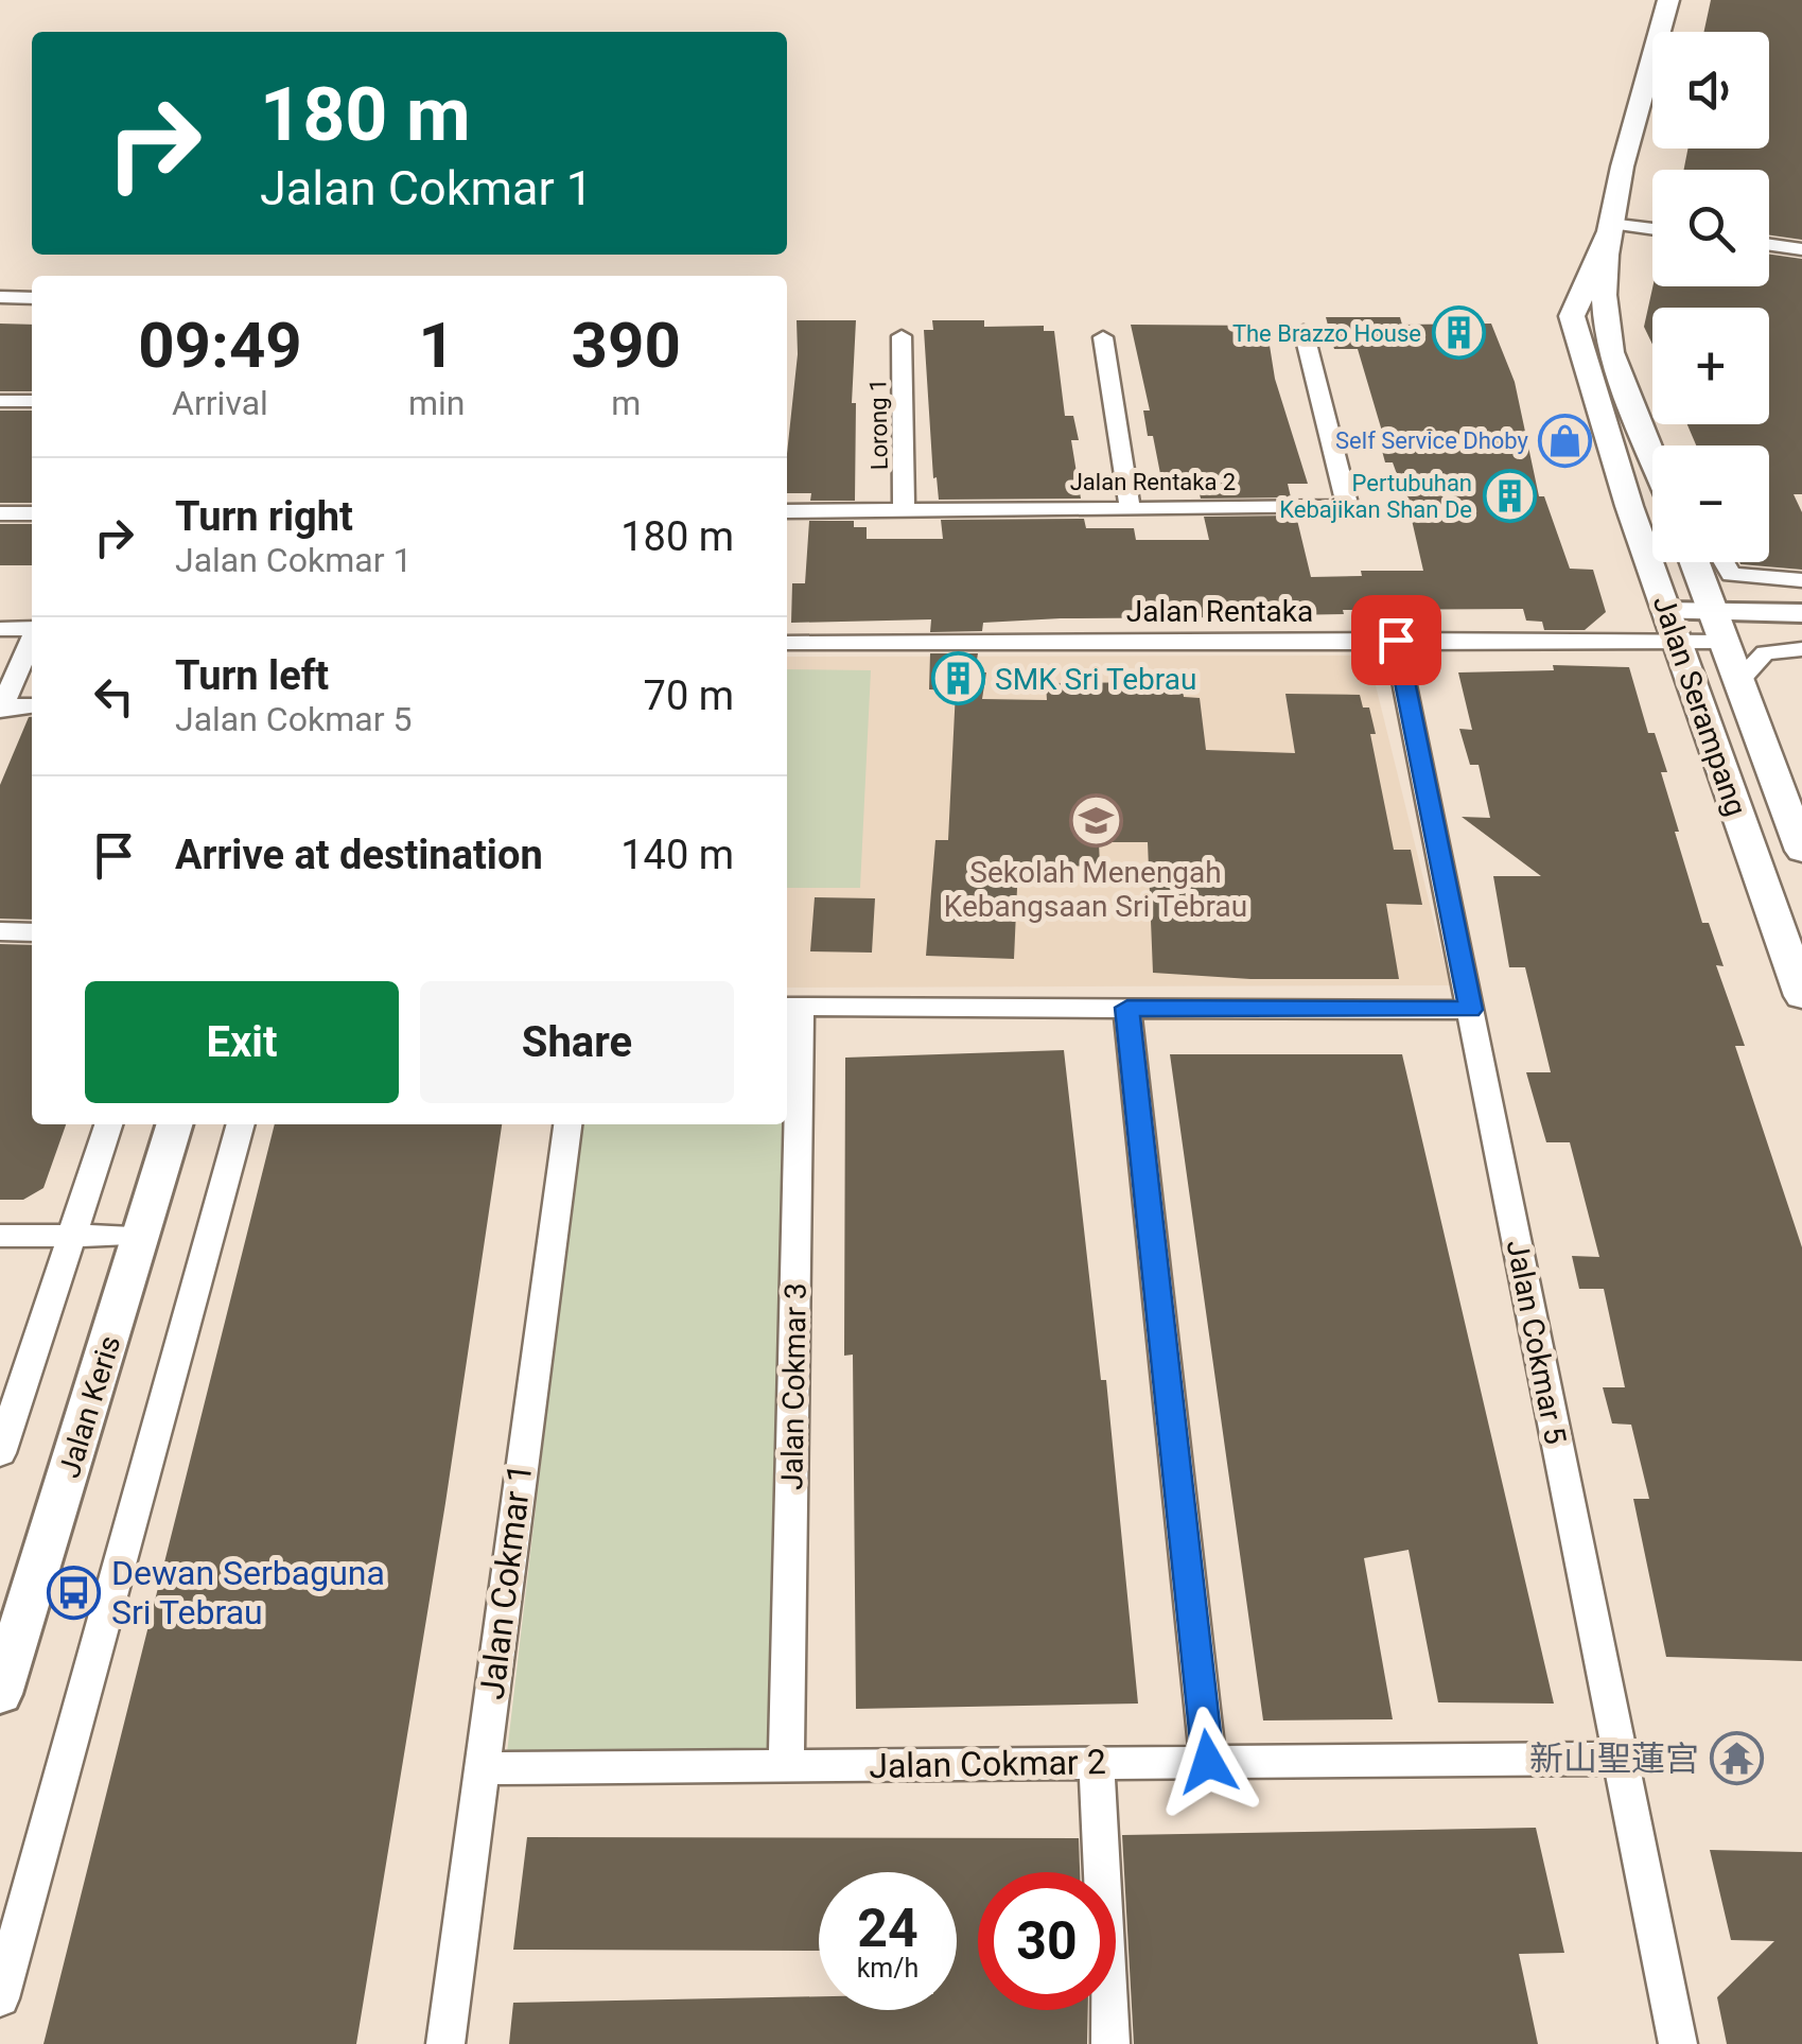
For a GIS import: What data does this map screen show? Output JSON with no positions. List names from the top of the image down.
{
  "streets": {
    "main road": ["Jalan Serampang"],
    "street": [
      "Lorong 1",
      "Jalan Rentaka 2",
      "Jalan Rentaka",
      "Jalan Cokmar 5",
      "Jalan Cokmar 3",
      "Jalan Keris",
      "Jalan Cokmar 1",
      "Jalan Cokmar 2"
    ]
  },
  "crossings": [
    ["Lorong 1", "Jalan Rentaka 2"],
    ["Jalan Rentaka", "Jalan Serampang"],
    ["Jalan Rentaka", "Jalan Cokmar 5"],
    ["Jalan Cokmar 5", "Jalan Cokmar 2"],
    ["Jalan Cokmar 3", "Jalan Cokmar 2"],
    ["Jalan Cokmar 1", "Jalan Cokmar 2"]
  ],
  "places": {
    "building": ["The Brazzo House", "Pertubuhan Kebajikan Shan De", "SMK Sri Tebrau"],
    "shop": ["Self Service Dhoby"],
    "school or university": ["Sekolah Menengah Kebangsaan Sri Tebrau"],
    "bus stop": ["Dewan Serbaguna Sri Tebrau"],
    "temple": ["新山聖蓮宫"]
  },
  "page": {
    "map_buttons": ["+", "−"],
    "turn": ["180 m", "Jalan Cokmar 1"],
    "eta": [
      "09:49",
      "Arrival",
      "1",
      "min",
      "390",
      "m"
    ],
    "list": [
      {
        "name": "Turn right",
        "note": "Jalan Cokmar 1",
        "value": "180 m"
      },
      {
        "name": "Turn left",
        "note": "Jalan Cokmar 5",
        "value": "70 m"
      },
      {
        "name": "Arrive at destination",
        "value": "140 m"
      }
    ],
    "buttons": ["Exit", "Share"],
    "speed": "24 km/h",
    "limit": "30"
  }
}
